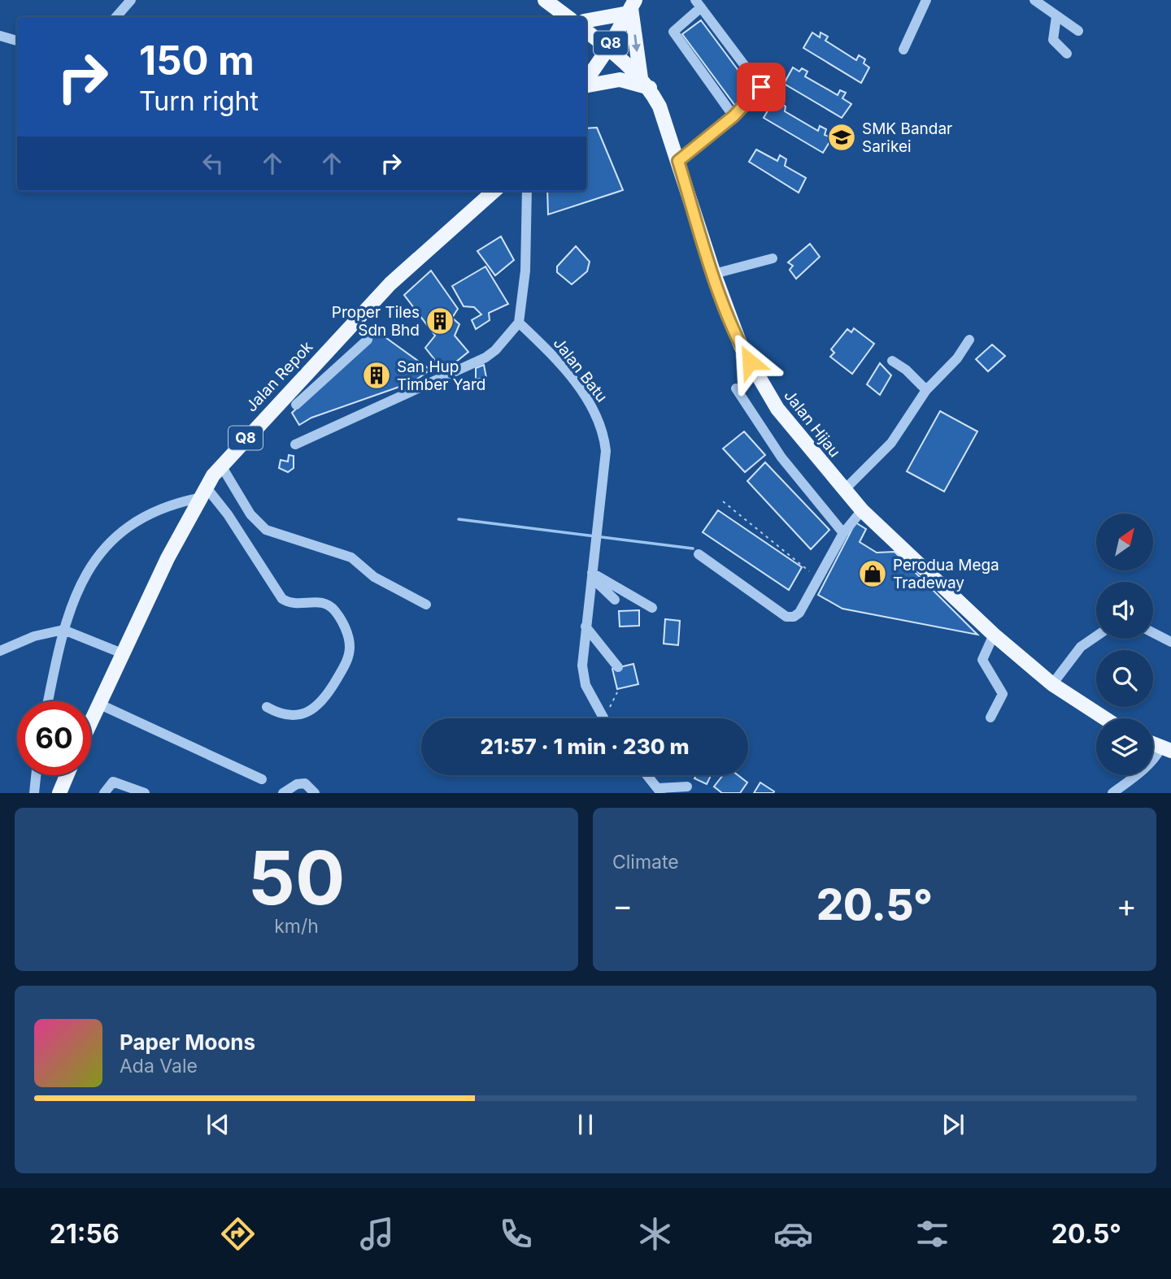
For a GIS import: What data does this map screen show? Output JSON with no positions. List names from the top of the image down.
{
  "streets": {
    "main road": ["Q8", "Jalan Repok", "Jalan Hijau"],
    "street": ["Jalan Batu"]
  },
  "crossings": [
    ["Q8", "Jalan Hijau"]
  ],
  "places": {
    "school or university": ["SMK Bandar Sarikei"],
    "building": ["Proper Tiles Sdn Bhd", "San Hup Timber Yard"],
    "shop": ["Perodua Mega Tradeway"]
  },
  "north": "top right",
  "page": {
    "turn": ["150 m", "Turn right"],
    "limit": "60",
    "trip": "21:57 · 1 min · 230 m",
    "tile": [
      ["50", "km/h"],
      "Climate"
    ],
    "heat": ["−", "20.5°", "+"],
    "song": ["Paper Moons", "Ada Vale"],
    "tabs": ["21:56", "20.5°"]
  }
}
